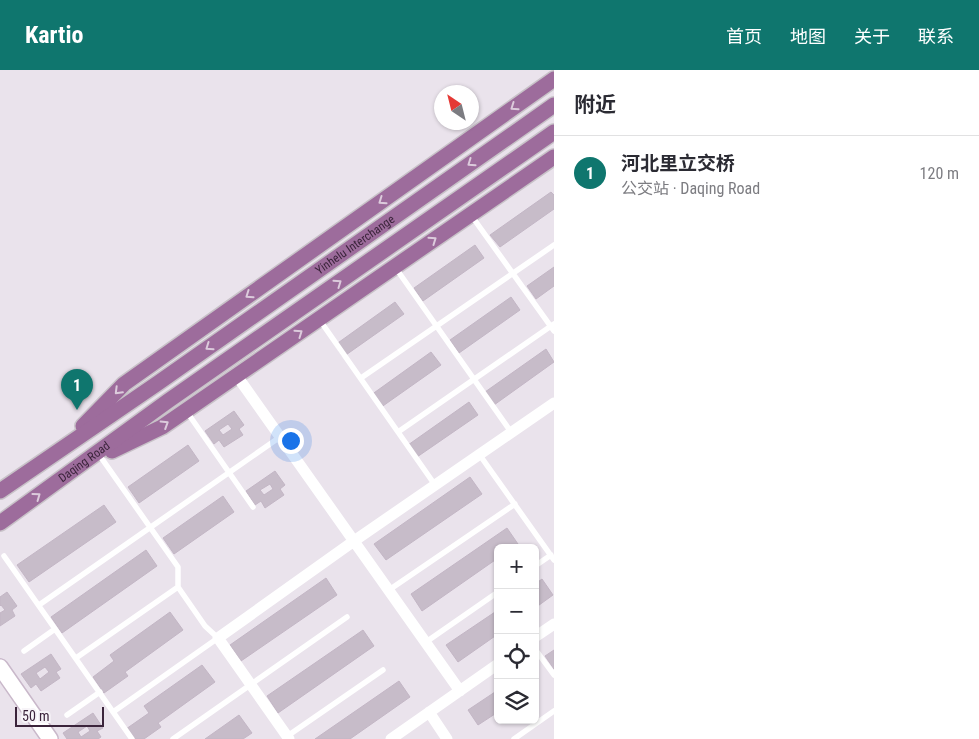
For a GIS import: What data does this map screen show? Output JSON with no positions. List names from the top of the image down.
{
  "streets": {
    "main road": ["Yinhelu Interchange", "Daqing Road"]
  },
  "crossings": [
    ["Yinhelu Interchange", "Daqing Road"]
  ],
  "scale_bar": "50 m",
  "north": "top left",
  "page": {
    "header": "Kartio",
    "nav": [
      "首页",
      "地图",
      "关于",
      "联系"
    ],
    "heading": "附近",
    "list": [
      {
        "mark": "1",
        "name": "河北里立交桥",
        "note": "公交站 · Daqing Road",
        "value": "120 m"
      }
    ],
    "pins": "1",
    "map_buttons": ["+", "−"],
    "scale": "50 m"
  }
}
